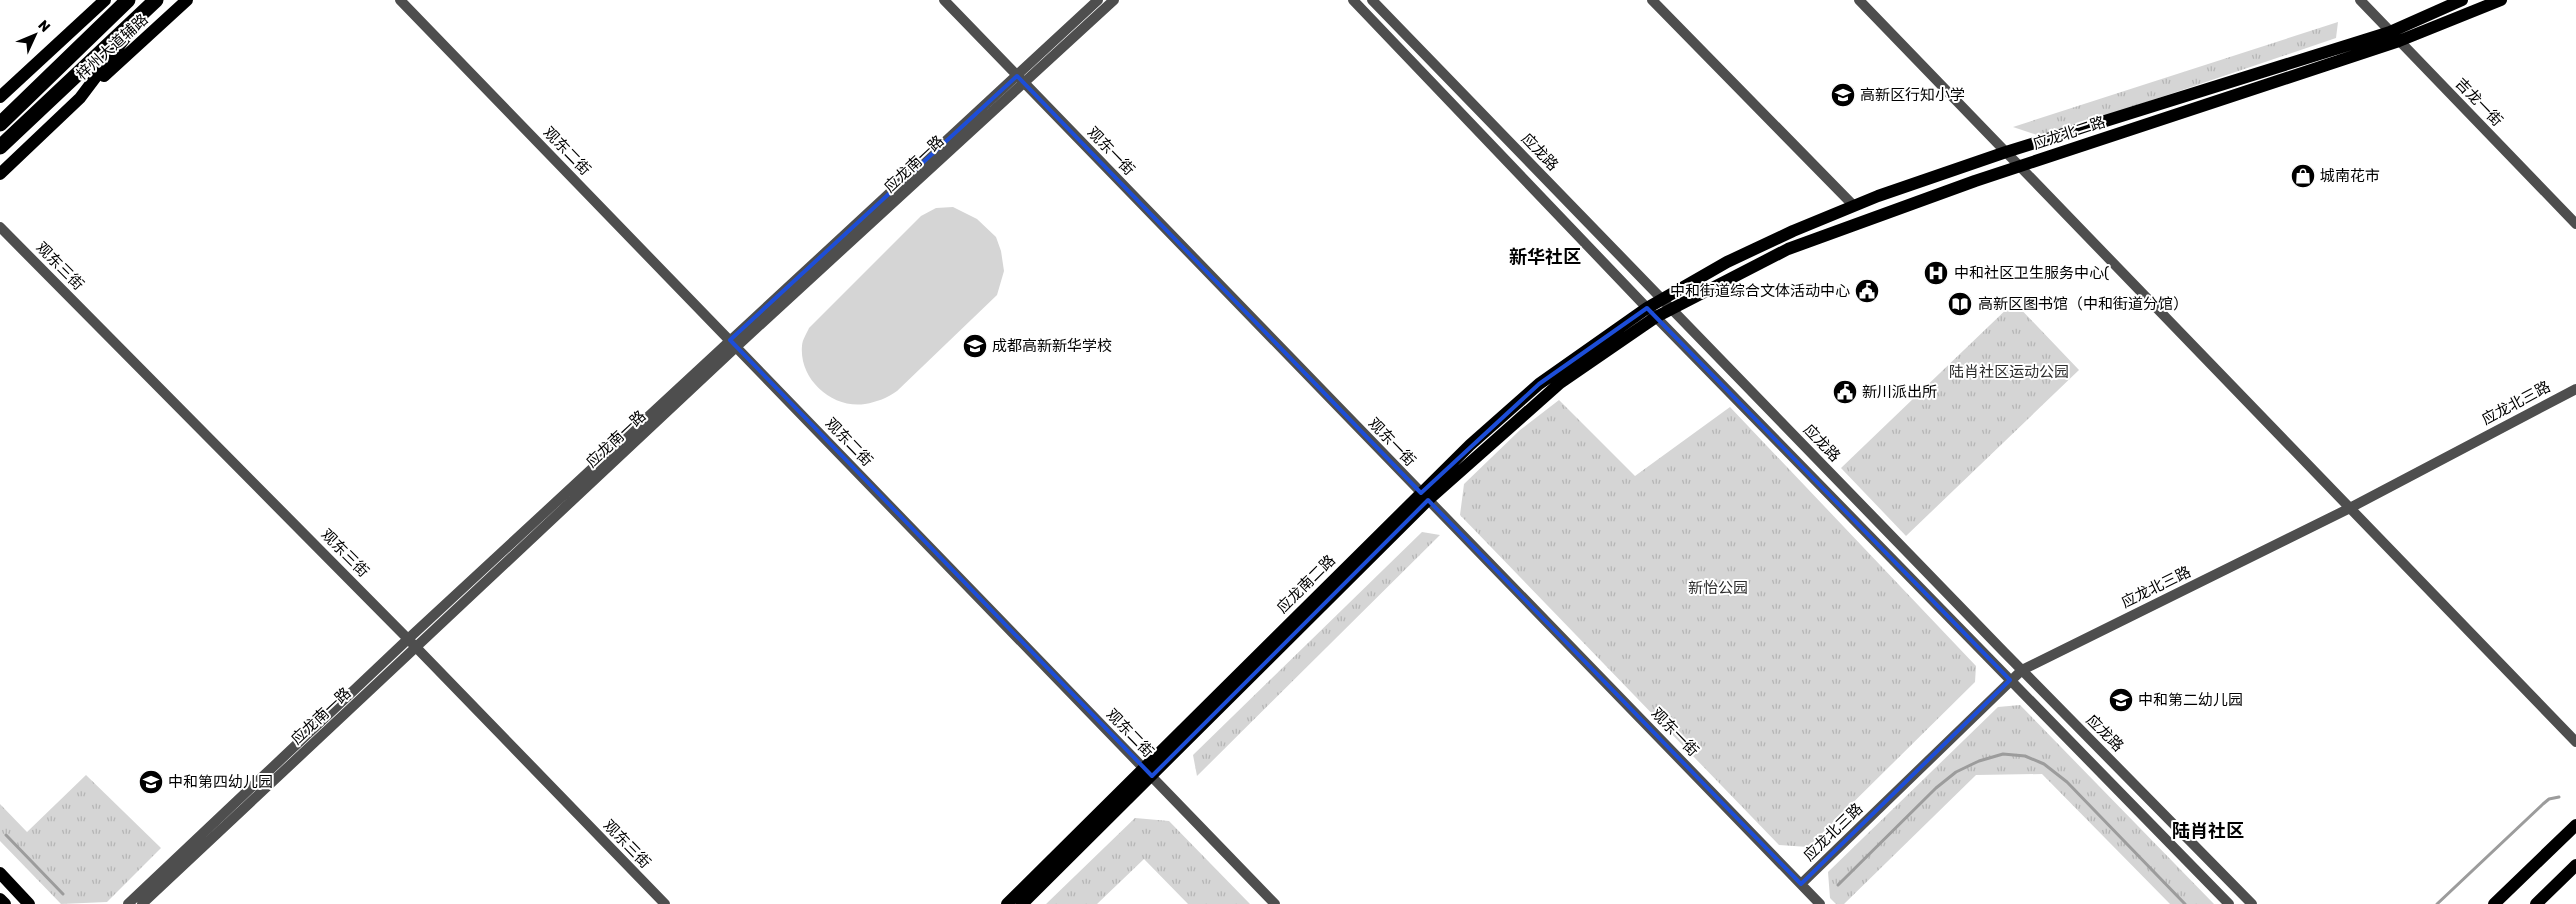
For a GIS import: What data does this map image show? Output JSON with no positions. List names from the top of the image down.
{
  "streets": {
    "main road": ["梓州大道辅路", "应龙北二路", "应龙南二路"],
    "street": [
      "吉龙一街",
      "观东二街",
      "观东一街",
      "应龙路",
      "应龙南一路",
      "观东三街",
      "应龙北三路"
    ]
  },
  "crossings": [
    ["吉龙一街", "应龙北二路"],
    ["应龙北二路", "应龙路"],
    ["应龙北二路", "应龙南二路"],
    ["观东二街", "应龙南一路"],
    ["观东二街", "应龙南二路"],
    ["观东一街", "应龙南一路"],
    ["观东一街", "应龙北三路"],
    ["观东一街", "应龙南二路"],
    ["应龙路", "应龙北三路"],
    ["应龙路", "应龙南二路"],
    ["应龙南一路", "观东三街"]
  ],
  "districts": ["新华社区", "陆肖社区"],
  "parks": ["陆肖社区运动公园", "新怡公园"],
  "places": {
    "school or university": [
      "高新区行知小学",
      "成都高新新华学校",
      "中和第二幼儿园",
      "中和第四幼儿园"
    ],
    "shop": ["城南花市"],
    "hospital": ["中和社区卫生服务中心("],
    "public building": ["中和街道综合文体活动中心", "新川派出所"],
    "library": ["高新区图书馆（中和街道分馆）"]
  },
  "north": "top right"
}
